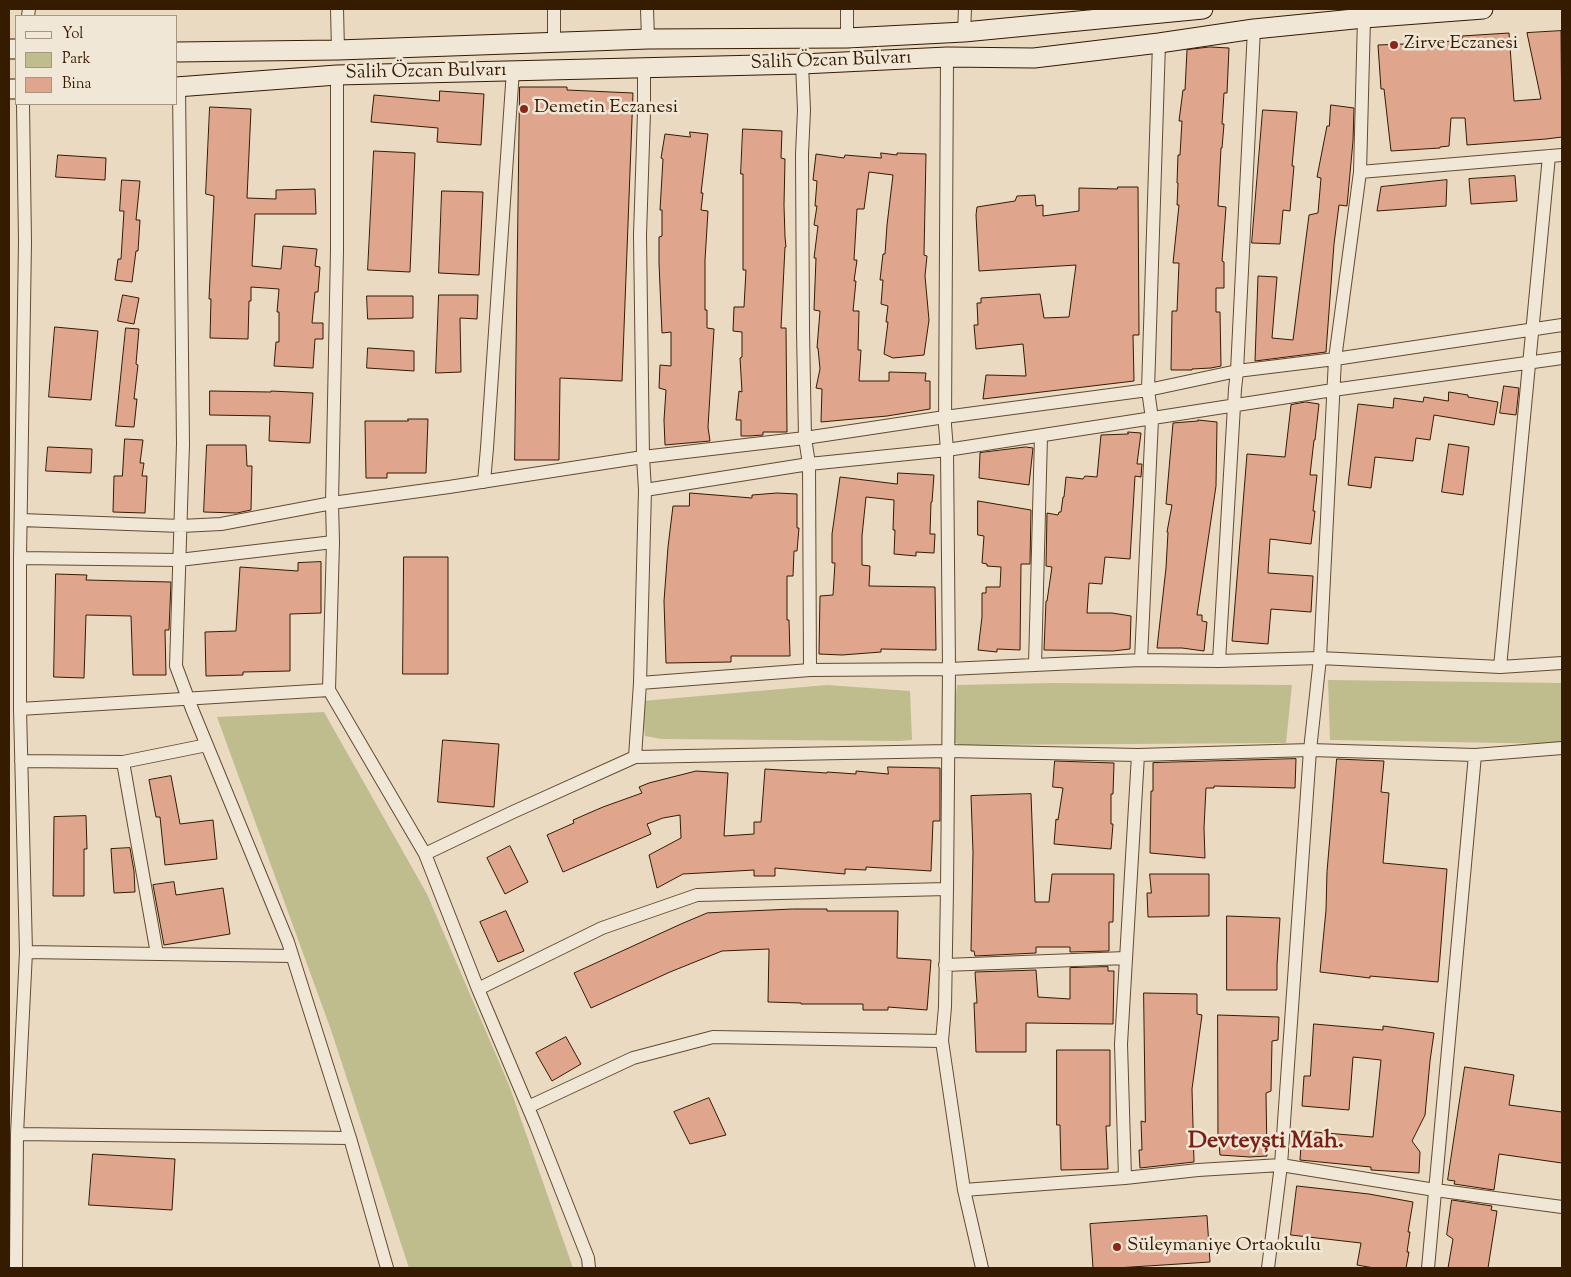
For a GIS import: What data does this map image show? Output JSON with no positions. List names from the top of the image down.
{
  "streets": {
    "main road": ["Salih Özcan Bulvarı"]
  },
  "districts": ["Devteyşti Mah."],
  "places": ["Zirve Eczanesi", "Demetin Eczanesi", "Süleymaniye Ortaokulu"],
  "legend": ["Yol", "Park", "Bina"]
}
